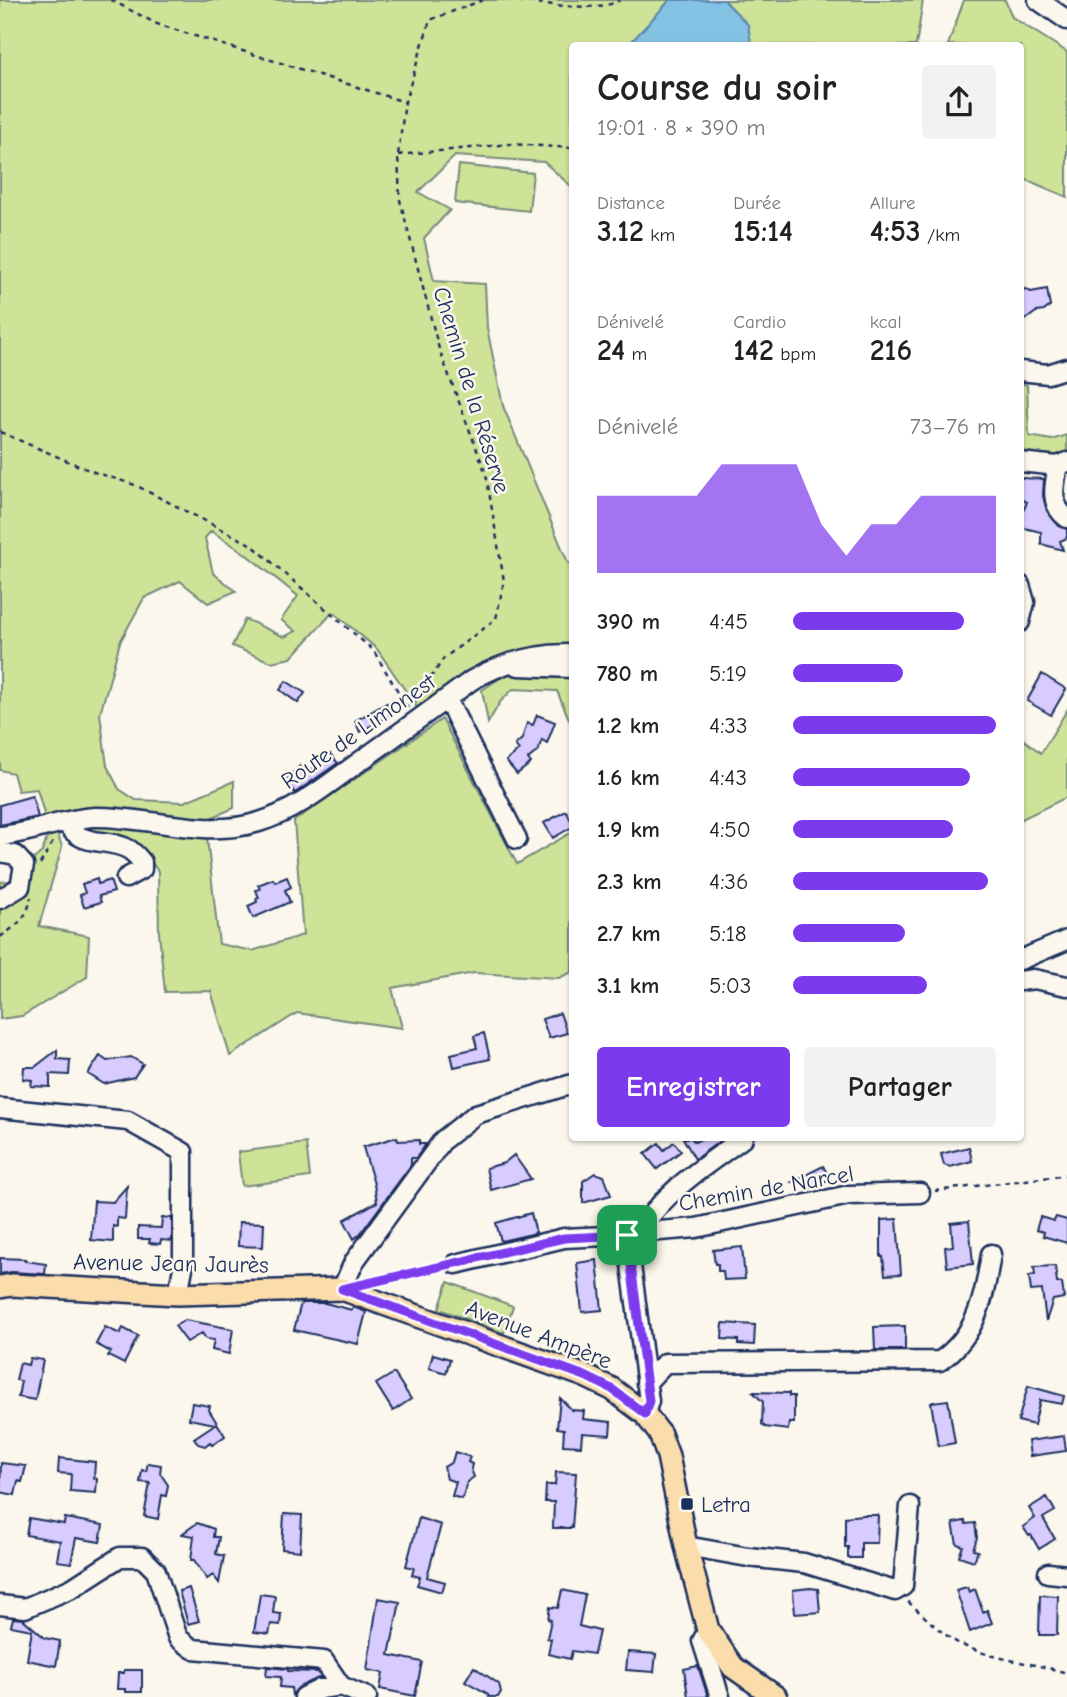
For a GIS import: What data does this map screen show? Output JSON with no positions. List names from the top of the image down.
{
  "streets": {
    "main road": ["Avenue Jean Jaurès", "Avenue Ampère"],
    "street": ["Route de Limonest", "Chemin de Narcel"],
    "path": ["Chemin de la Réserve"]
  },
  "crossings": [
    ["Avenue Jean Jaurès", "Avenue Ampère"]
  ],
  "places": {
    "transit": ["Letra"]
  },
  "page": {
    "heading": ["Course du soir", "19:01 · 8 × 390 m"],
    "stats": [
      ["Distance", "3.12 km"],
      ["Durée", "15:14"],
      ["Allure", "4:53 /km"],
      ["Dénivelé", "24 m"],
      ["Cardio", "142 bpm"],
      ["kcal", "216"]
    ],
    "chart": ["Dénivelé", "73–76 m"],
    "list": [
      {
        "name": "390 m",
        "note": "4:45"
      },
      {
        "name": "780 m",
        "note": "5:19"
      },
      {
        "name": "1.2 km",
        "note": "4:33"
      },
      {
        "name": "1.6 km",
        "note": "4:43"
      },
      {
        "name": "1.9 km",
        "note": "4:50"
      },
      {
        "name": "2.3 km",
        "note": "4:36"
      },
      {
        "name": "2.7 km",
        "note": "5:18"
      },
      {
        "name": "3.1 km",
        "note": "5:03"
      }
    ],
    "buttons": ["Enregistrer", "Partager"]
  }
}
